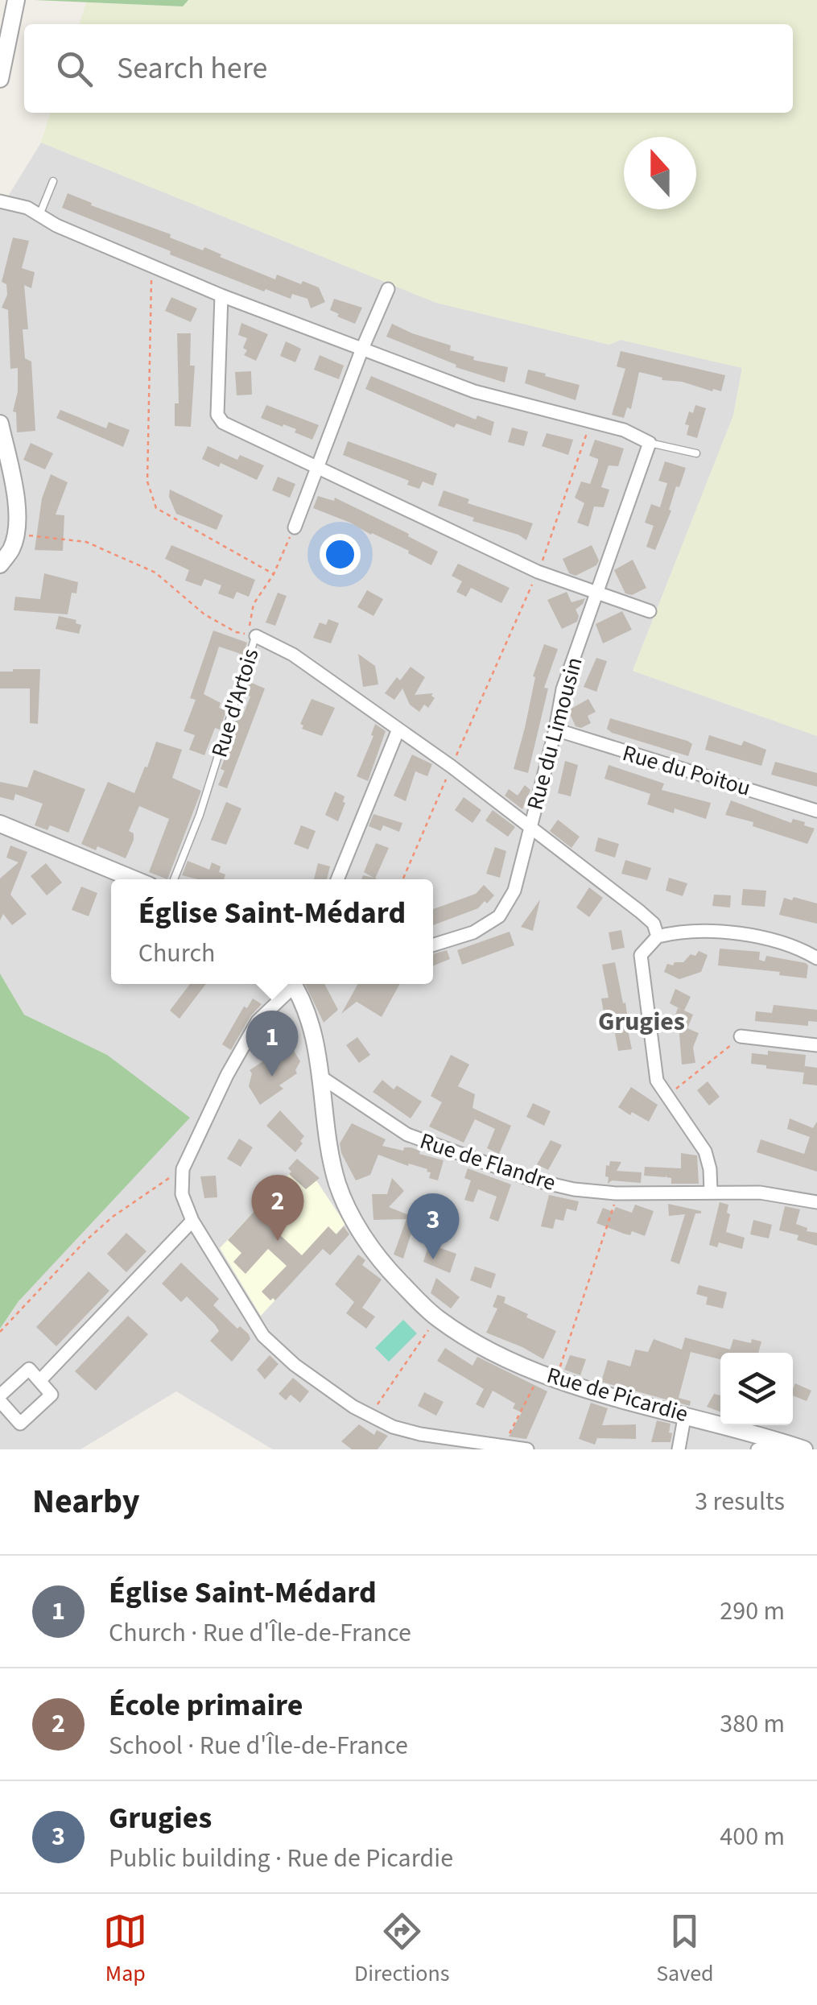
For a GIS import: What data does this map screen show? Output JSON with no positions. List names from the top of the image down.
{
  "streets": {
    "street": [
      "Rue d'Artois",
      "Rue du Limousin",
      "Rue du Poitou",
      "Rue de Flandre",
      "Rue de Picardie"
    ]
  },
  "crossings": [
    ["Rue d'Artois", "Rue du Limousin"],
    ["Rue du Limousin", "Rue du Poitou"],
    ["Rue de Flandre", "Rue de Picardie"]
  ],
  "districts": ["Grugies"],
  "north": "top",
  "page": {
    "search": "Search here",
    "popup": ["Église Saint-Médard", "Church"],
    "pins": ["1", "2", "3"],
    "heading": ["Nearby", "3 results"],
    "list": [
      {
        "mark": "1",
        "name": "Église Saint-Médard",
        "note": "Church · Rue d'Île-de-France",
        "value": "290 m"
      },
      {
        "mark": "2",
        "name": "École primaire",
        "note": "School · Rue d'Île-de-France",
        "value": "380 m"
      },
      {
        "mark": "3",
        "name": "Grugies",
        "note": "Public building · Rue de Picardie",
        "value": "400 m"
      }
    ],
    "nav": ["Map", "Directions", "Saved"]
  }
}
